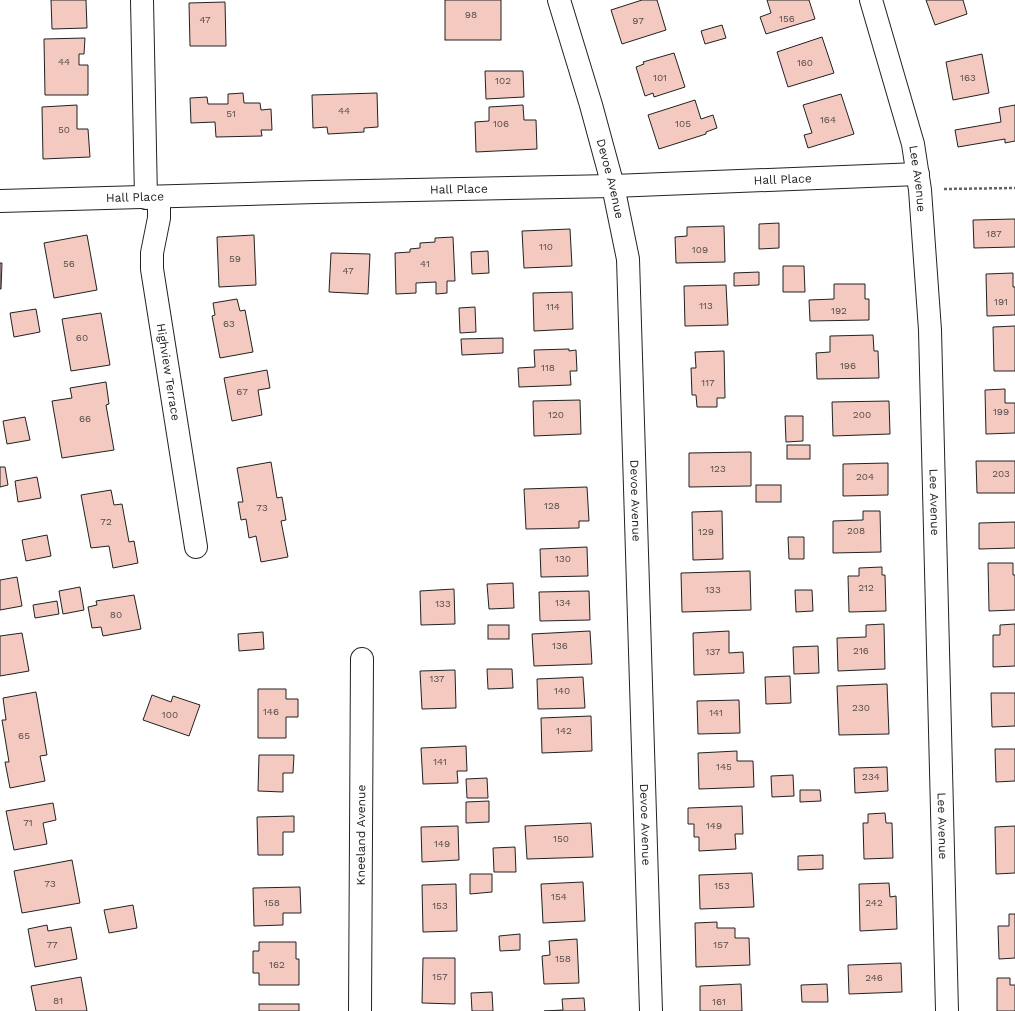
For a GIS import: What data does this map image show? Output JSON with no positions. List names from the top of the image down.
{
  "streets": {
    "street": [
      "Devoe Avenue",
      "Hall Place",
      "Lee Avenue",
      "Highview Terrace",
      "Kneeland Avenue"
    ]
  },
  "crossings": [
    ["Devoe Avenue", "Hall Place"],
    ["Hall Place", "Lee Avenue"],
    ["Hall Place", "Highview Terrace"]
  ],
  "house_numbers": [
    "98",
    "156",
    "47",
    "97",
    "44",
    "160",
    "101",
    "163",
    "102",
    "44",
    "51",
    "164",
    "106",
    "105",
    "50",
    "187",
    "110",
    "109",
    "59",
    "56",
    "41",
    "47",
    "191",
    "113",
    "114",
    "192",
    "63",
    "60",
    "196",
    "118",
    "117",
    "67",
    "199",
    "120",
    "200",
    "66",
    "123",
    "203",
    "204",
    "128",
    "73",
    "72",
    "208",
    "129",
    "130",
    "212",
    "133",
    "134",
    "133",
    "80",
    "136",
    "216",
    "137",
    "137",
    "140",
    "230",
    "146",
    "141",
    "100",
    "142",
    "65",
    "141",
    "145",
    "234",
    "71",
    "149",
    "150",
    "149",
    "73",
    "153",
    "154",
    "158",
    "242",
    "153",
    "77",
    "157",
    "158",
    "162",
    "157",
    "246",
    "81",
    "161"
  ]
}
